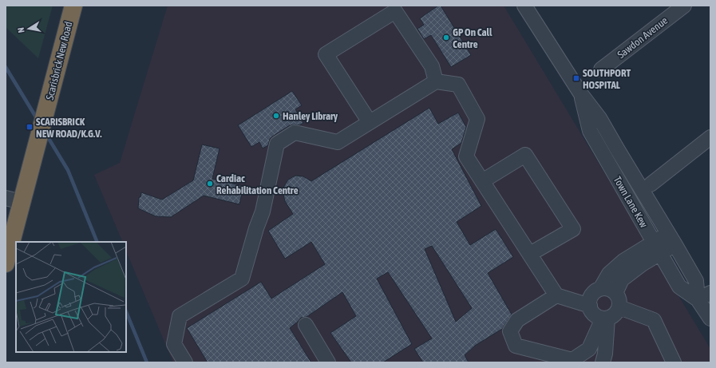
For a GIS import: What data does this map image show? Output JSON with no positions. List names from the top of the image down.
{
  "streets": {
    "highway": ["Scarisbrick New Road"],
    "street": ["Sawdon Avenue", "Town Lane Kew"]
  },
  "places": {
    "other": ["GP On Call Centre", "Hanley Library", "Cardiac Rehabilitation Centre"],
    "transit": ["SOUTHPORT HOSPITAL", "SCARISBRICK NEW ROAD/K.G.V."]
  },
  "north": "left"
}
